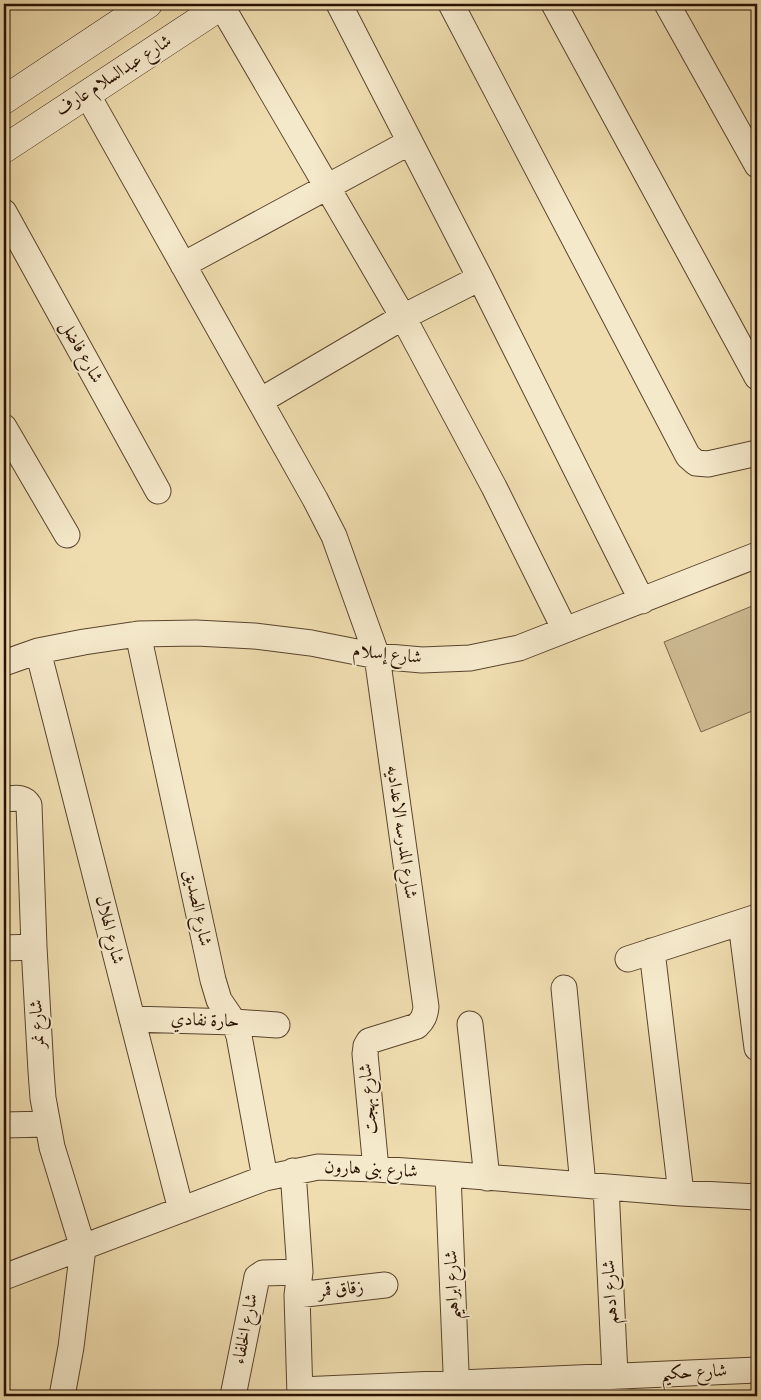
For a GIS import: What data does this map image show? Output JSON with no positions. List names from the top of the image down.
{
  "streets": {
    "main road": ["شارع عبدالسلام عارف"],
    "street": [
      "شارع فاضل",
      "شارع إسلام",
      "شارع المدرسه الاعداديه",
      "شارع الصديق",
      "شارع الهلال",
      "حارة نفادي",
      "شارع نمر",
      "شارع بهجت",
      "شارع بنى هارون",
      "شارع ابراهيم",
      "زقاق قمر",
      "شارع ادهم",
      "شارع الخلفاء",
      "شارع حكيم"
    ]
  },
  "crossings": [
    ["شارع عبدالسلام عارف", "شارع المدرسه الاعداديه"],
    ["شارع إسلام", "شارع المدرسه الاعداديه"],
    ["شارع إسلام", "شارع الصديق"],
    ["شارع إسلام", "شارع الهلال"],
    ["شارع المدرسه الاعداديه", "شارع بهجت"],
    ["شارع الصديق", "حارة نفادي"],
    ["شارع الصديق", "شارع بنى هارون"],
    ["شارع الهلال", "حارة نفادي"],
    ["شارع الهلال", "شارع بنى هارون"],
    ["شارع نمر", "شارع بنى هارون"],
    ["شارع بهجت", "شارع بنى هارون"],
    ["شارع بنى هارون", "شارع ابراهيم"],
    ["شارع بنى هارون", "شارع ادهم"],
    ["شارع ابراهيم", "شارع حكيم"],
    ["زقاق قمر", "شارع الخلفاء"],
    ["شارع ادهم", "شارع حكيم"]
  ]
}
